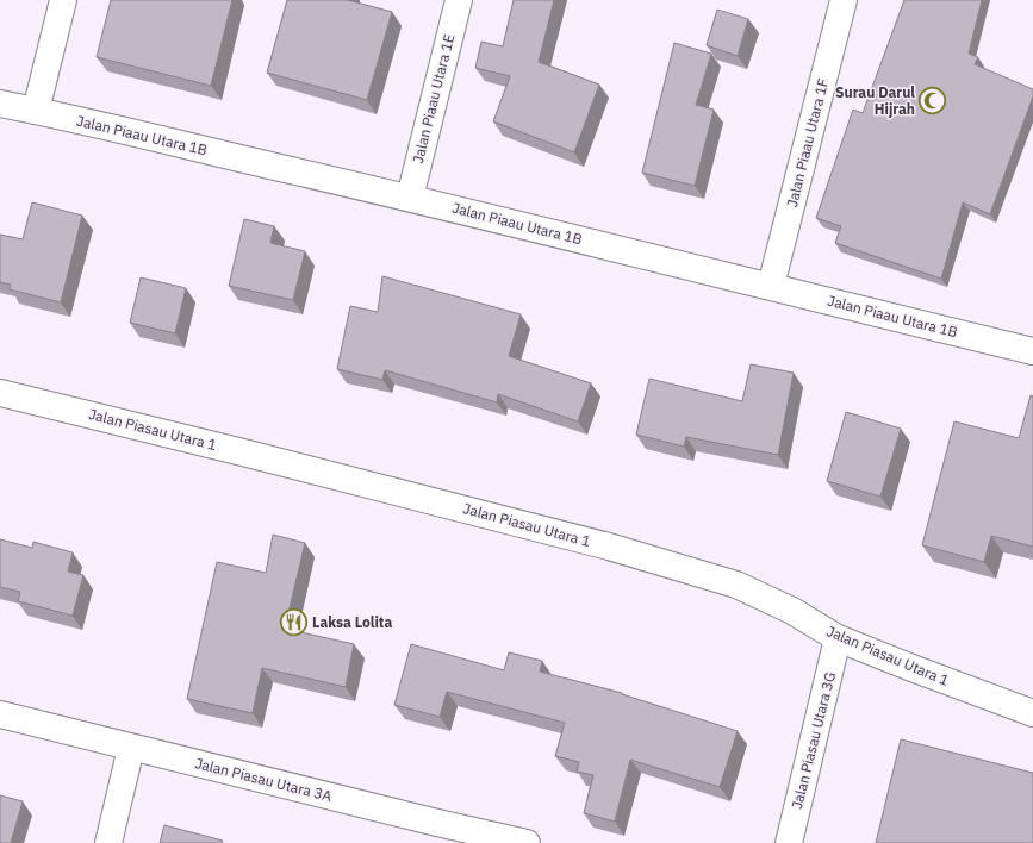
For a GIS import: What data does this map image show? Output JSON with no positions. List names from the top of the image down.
{
  "streets": {
    "street": [
      "Jalan Piaau Utara 1E",
      "Jalan Piaau Utara 1B",
      "Jalan Piaau Utara 1F",
      "Jalan Piasau Utara 1",
      "Jalan Piasau Utara 3G",
      "Jalan Piasau Utara 3A"
    ]
  },
  "crossings": [
    ["Jalan Piaau Utara 1E", "Jalan Piaau Utara 1B"],
    ["Jalan Piaau Utara 1B", "Jalan Piaau Utara 1F"],
    ["Jalan Piasau Utara 1", "Jalan Piasau Utara 3G"]
  ],
  "places": {
    "mosque": ["Surau Darul Hijrah"],
    "restaurant": ["Laksa Lolita"]
  }
}
